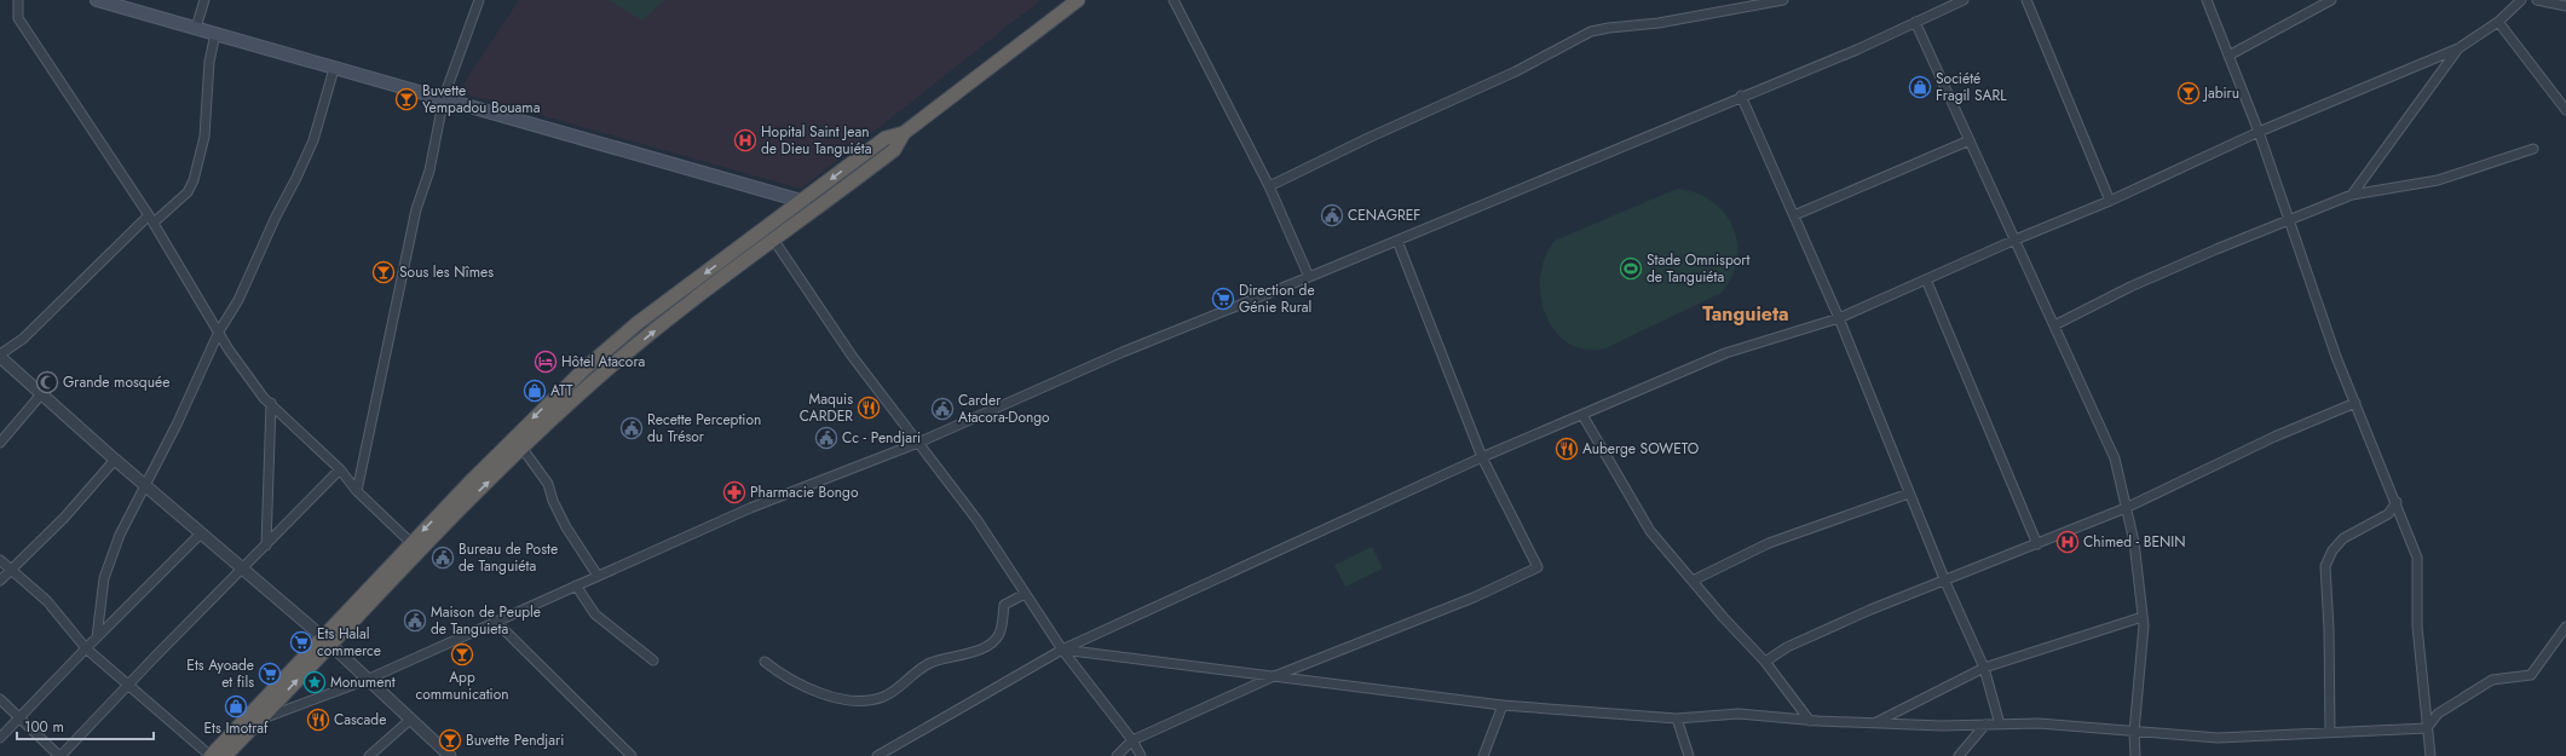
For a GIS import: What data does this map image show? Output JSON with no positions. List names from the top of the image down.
{
  "districts": ["Tanguieta"],
  "places": {
    "shop": ["Société Fragil SARL", "ATT", "Ets Imotraf"],
    "bar": [
      "Jabiru",
      "Buvette Yempadou Bouama",
      "Sous les Nîmes",
      "App communication",
      "Buvette Pendjari"
    ],
    "hospital": ["Hopital Saint Jean de Dieu Tanguiéta", "Chimed - BENIN"],
    "public building": [
      "CENAGREF",
      "Carder Atacora-Dongo",
      "Recette Perception du Trésor",
      "Cc - Pendjari",
      "Bureau de Poste de Tanguiéta",
      "Maison de Peuple de Tanguieta"
    ],
    "sports": ["Stade Omnisport de Tanguiéta"],
    "supermarket": ["Direction de Génie Rural", "Ets Halal commerce", "Ets Ayoade et fils"],
    "hotel": ["Hôtel Atacora"],
    "mosque": ["Grande mosquée"],
    "restaurant": ["Maquis CARDER", "Auberge SOWETO", "Cascade"],
    "pharmacy": ["Pharmacie Bongo"],
    "place": ["Monument"]
  },
  "scale_bar": "100 m"
}
